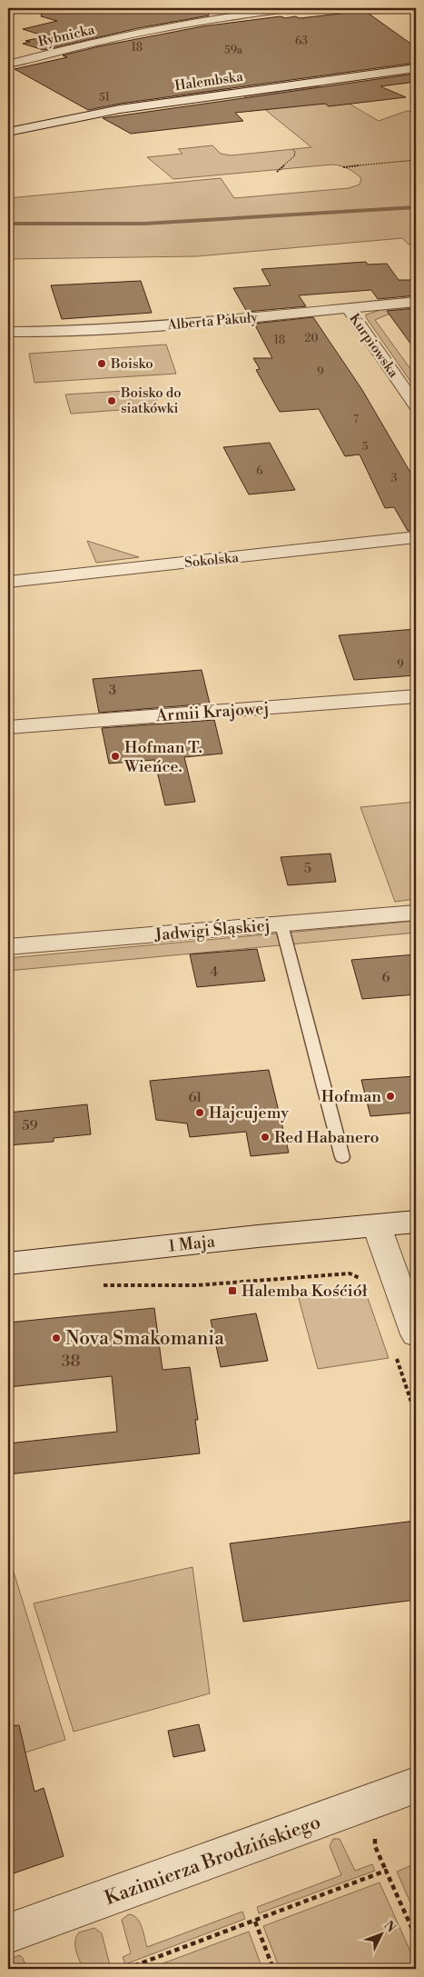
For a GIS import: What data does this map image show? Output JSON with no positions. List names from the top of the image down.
{
  "streets": {
    "street": [
      "Rybnicka",
      "Halembska",
      "Alberta Pakuły",
      "Kurpiowska",
      "Sokolska",
      "Armii Krajowej",
      "Jadwigi Śląskiej",
      "1 Maja",
      "Kazimierza Brodzińskiego"
    ]
  },
  "crossings": [
    ["Alberta Pakuły", "Kurpiowska"]
  ],
  "places": {
    "other": [
      "Boisko",
      "Boisko do siatkówki",
      "Hofman T. Wieńce.",
      "Hofman",
      "Hajcujemy",
      "Red Habanero",
      "Nova Smakomania"
    ],
    "transit": ["Halemba Kośćiół"]
  },
  "house_numbers": [
    "63",
    "18",
    "59a",
    "51",
    "20",
    "18",
    "9",
    "7",
    "5",
    "6",
    "3",
    "9",
    "3",
    "5",
    "4",
    "6",
    "61",
    "59",
    "38"
  ],
  "north": "top right"
}
